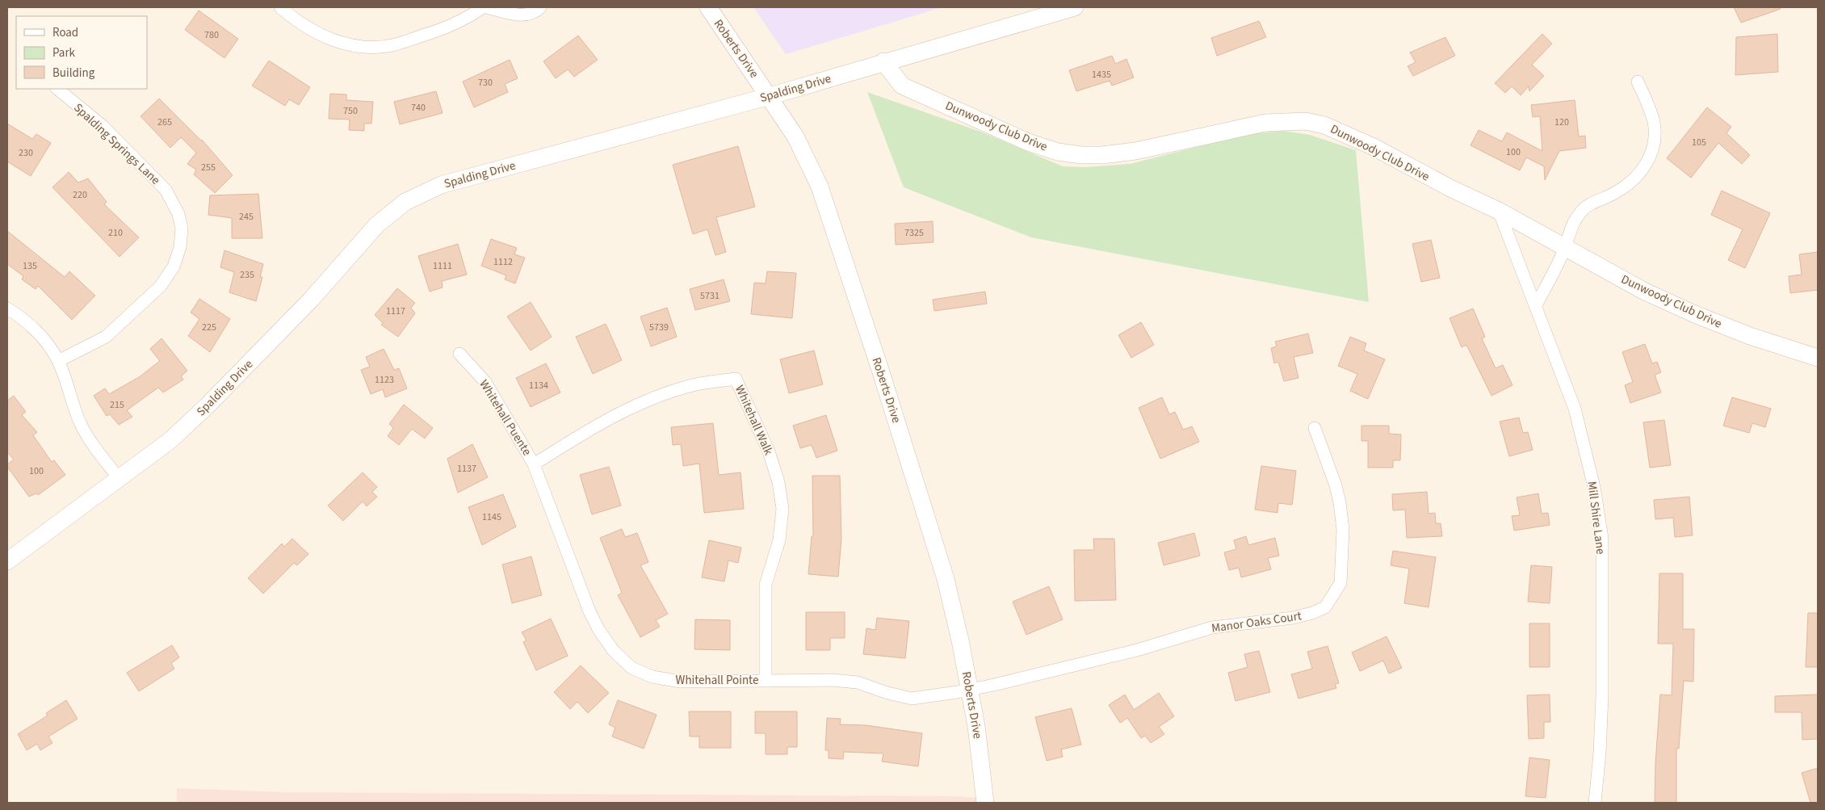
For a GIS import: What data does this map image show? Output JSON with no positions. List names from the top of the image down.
{
  "streets": {
    "street": [
      "Roberts Drive",
      "Spalding Drive",
      "Dunwoody Club Drive",
      "Spalding Springs Lane",
      "Whitehall Puente",
      "Whitehall Walk",
      "Mill Shire Lane",
      "Manor Oaks Court",
      "Whitehall Pointe"
    ]
  },
  "crossings": [
    ["Roberts Drive", "Spalding Drive"],
    ["Roberts Drive", "Manor Oaks Court"],
    ["Roberts Drive", "Whitehall Pointe"],
    ["Spalding Drive", "Dunwoody Club Drive"],
    ["Dunwoody Club Drive", "Mill Shire Lane"],
    ["Whitehall Puente", "Whitehall Walk"],
    ["Whitehall Puente", "Whitehall Pointe"],
    ["Whitehall Walk", "Whitehall Pointe"],
    ["Manor Oaks Court", "Whitehall Pointe"]
  ],
  "house_numbers": [
    "780",
    "1435",
    "730",
    "740",
    "750",
    "265",
    "120",
    "105",
    "100",
    "230",
    "255",
    "220",
    "245",
    "210",
    "7325",
    "1112",
    "135",
    "1111",
    "235",
    "5731",
    "1117",
    "225",
    "5739",
    "1123",
    "1134",
    "215",
    "1137",
    "100",
    "1145"
  ],
  "legend": ["Road", "Park", "Building"]
}
